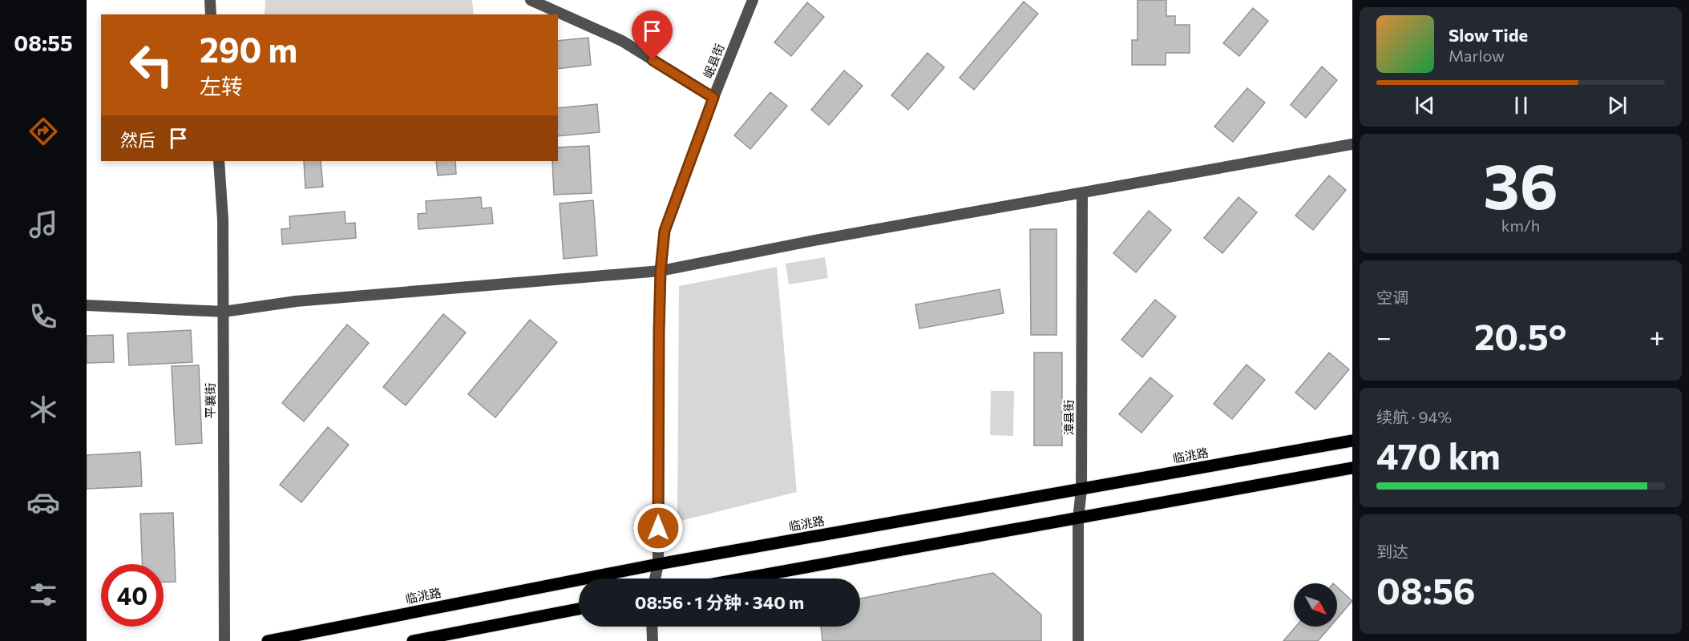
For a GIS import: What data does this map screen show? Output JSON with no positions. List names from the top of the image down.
{
  "streets": {
    "main road": ["临洮路"],
    "street": ["岷县街", "平襄街", "漳县街"]
  },
  "crossings": [
    ["岷县街", "临洮路"],
    ["漳县街", "临洮路"]
  ],
  "north": "bottom right",
  "page": {
    "tabs": "08:55",
    "turn": ["290 m", "左转"],
    "song": ["Slow Tide", "Marlow"],
    "then": "然后",
    "tile": [
      ["36", "km/h"],
      "空调",
      ["续航 · 94%", "470 km"],
      ["到达", "08:56"]
    ],
    "heat": ["−", "20.5°", "+"],
    "limit": "40",
    "trip": "08:56 · 1 分钟 · 340 m"
  }
}
